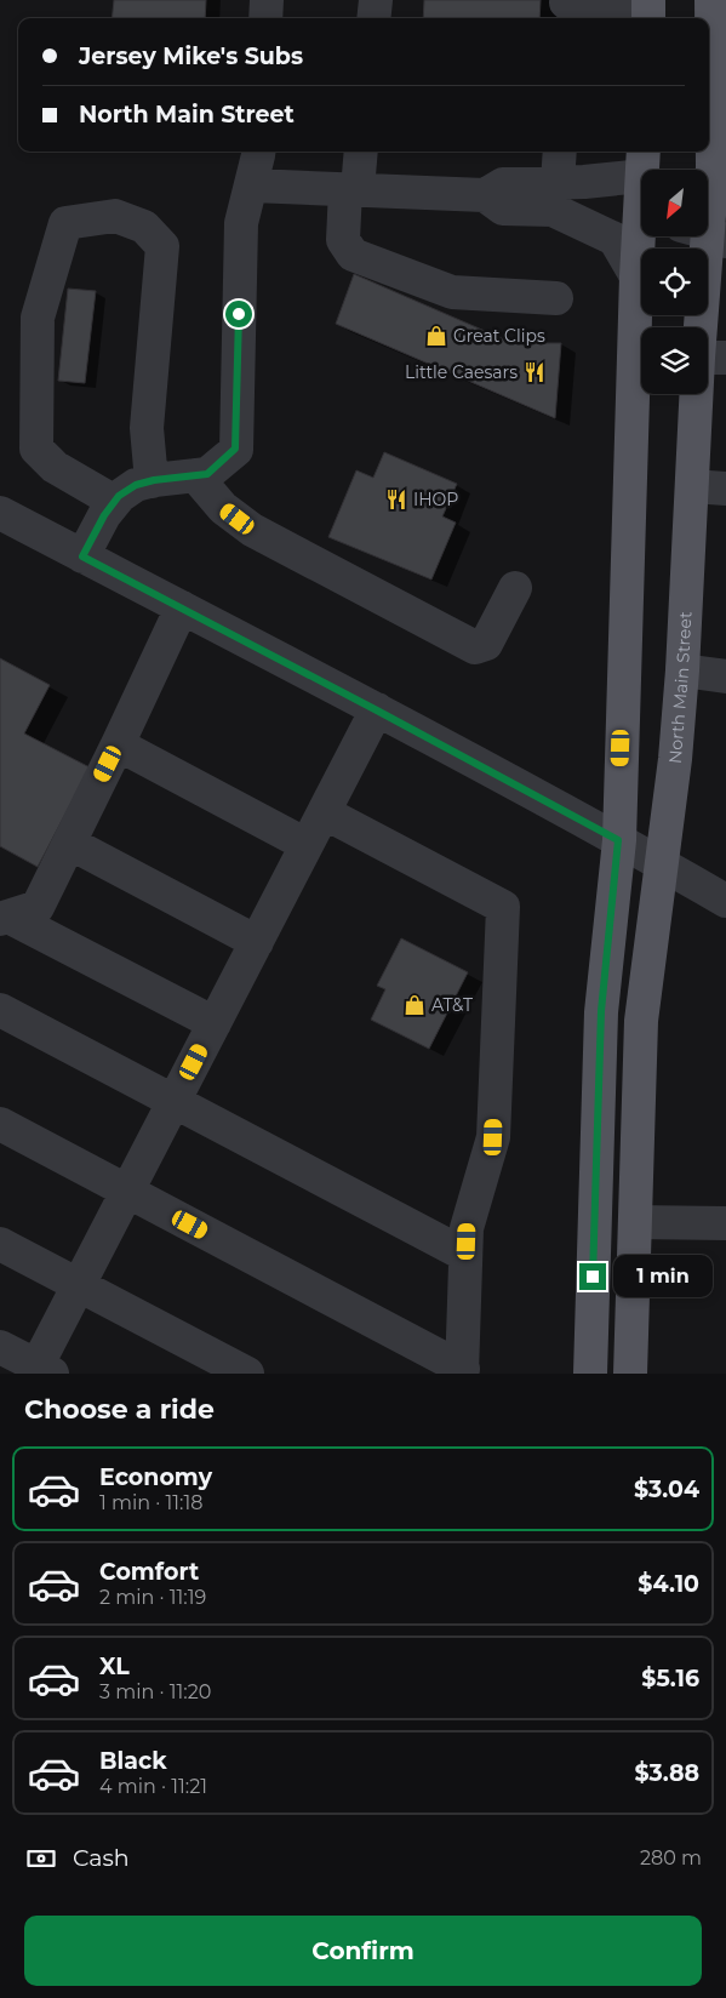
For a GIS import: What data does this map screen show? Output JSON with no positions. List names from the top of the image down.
{
  "streets": {
    "main road": ["North Main Street"]
  },
  "places": {
    "shop": ["Great Clips", "AT&T"],
    "restaurant": ["Little Caesars", "IHOP"]
  },
  "north": "bottom left",
  "page": {
    "banner": ["Jersey Mike's Subs", "North Main Street"],
    "bubble": "1 min",
    "heading": "Choose a ride",
    "list": [
      {
        "name": "Economy",
        "note": "1 min · 11:18",
        "value": "$3.04"
      },
      {
        "name": "Comfort",
        "note": "2 min · 11:19",
        "value": "$4.10"
      },
      {
        "name": "XL",
        "note": "3 min · 11:20",
        "value": "$5.16"
      },
      {
        "name": "Black",
        "note": "4 min · 11:21",
        "value": "$3.88"
      }
    ],
    "pay": ["Cash", "280 m"],
    "buttons": "Confirm"
  }
}
